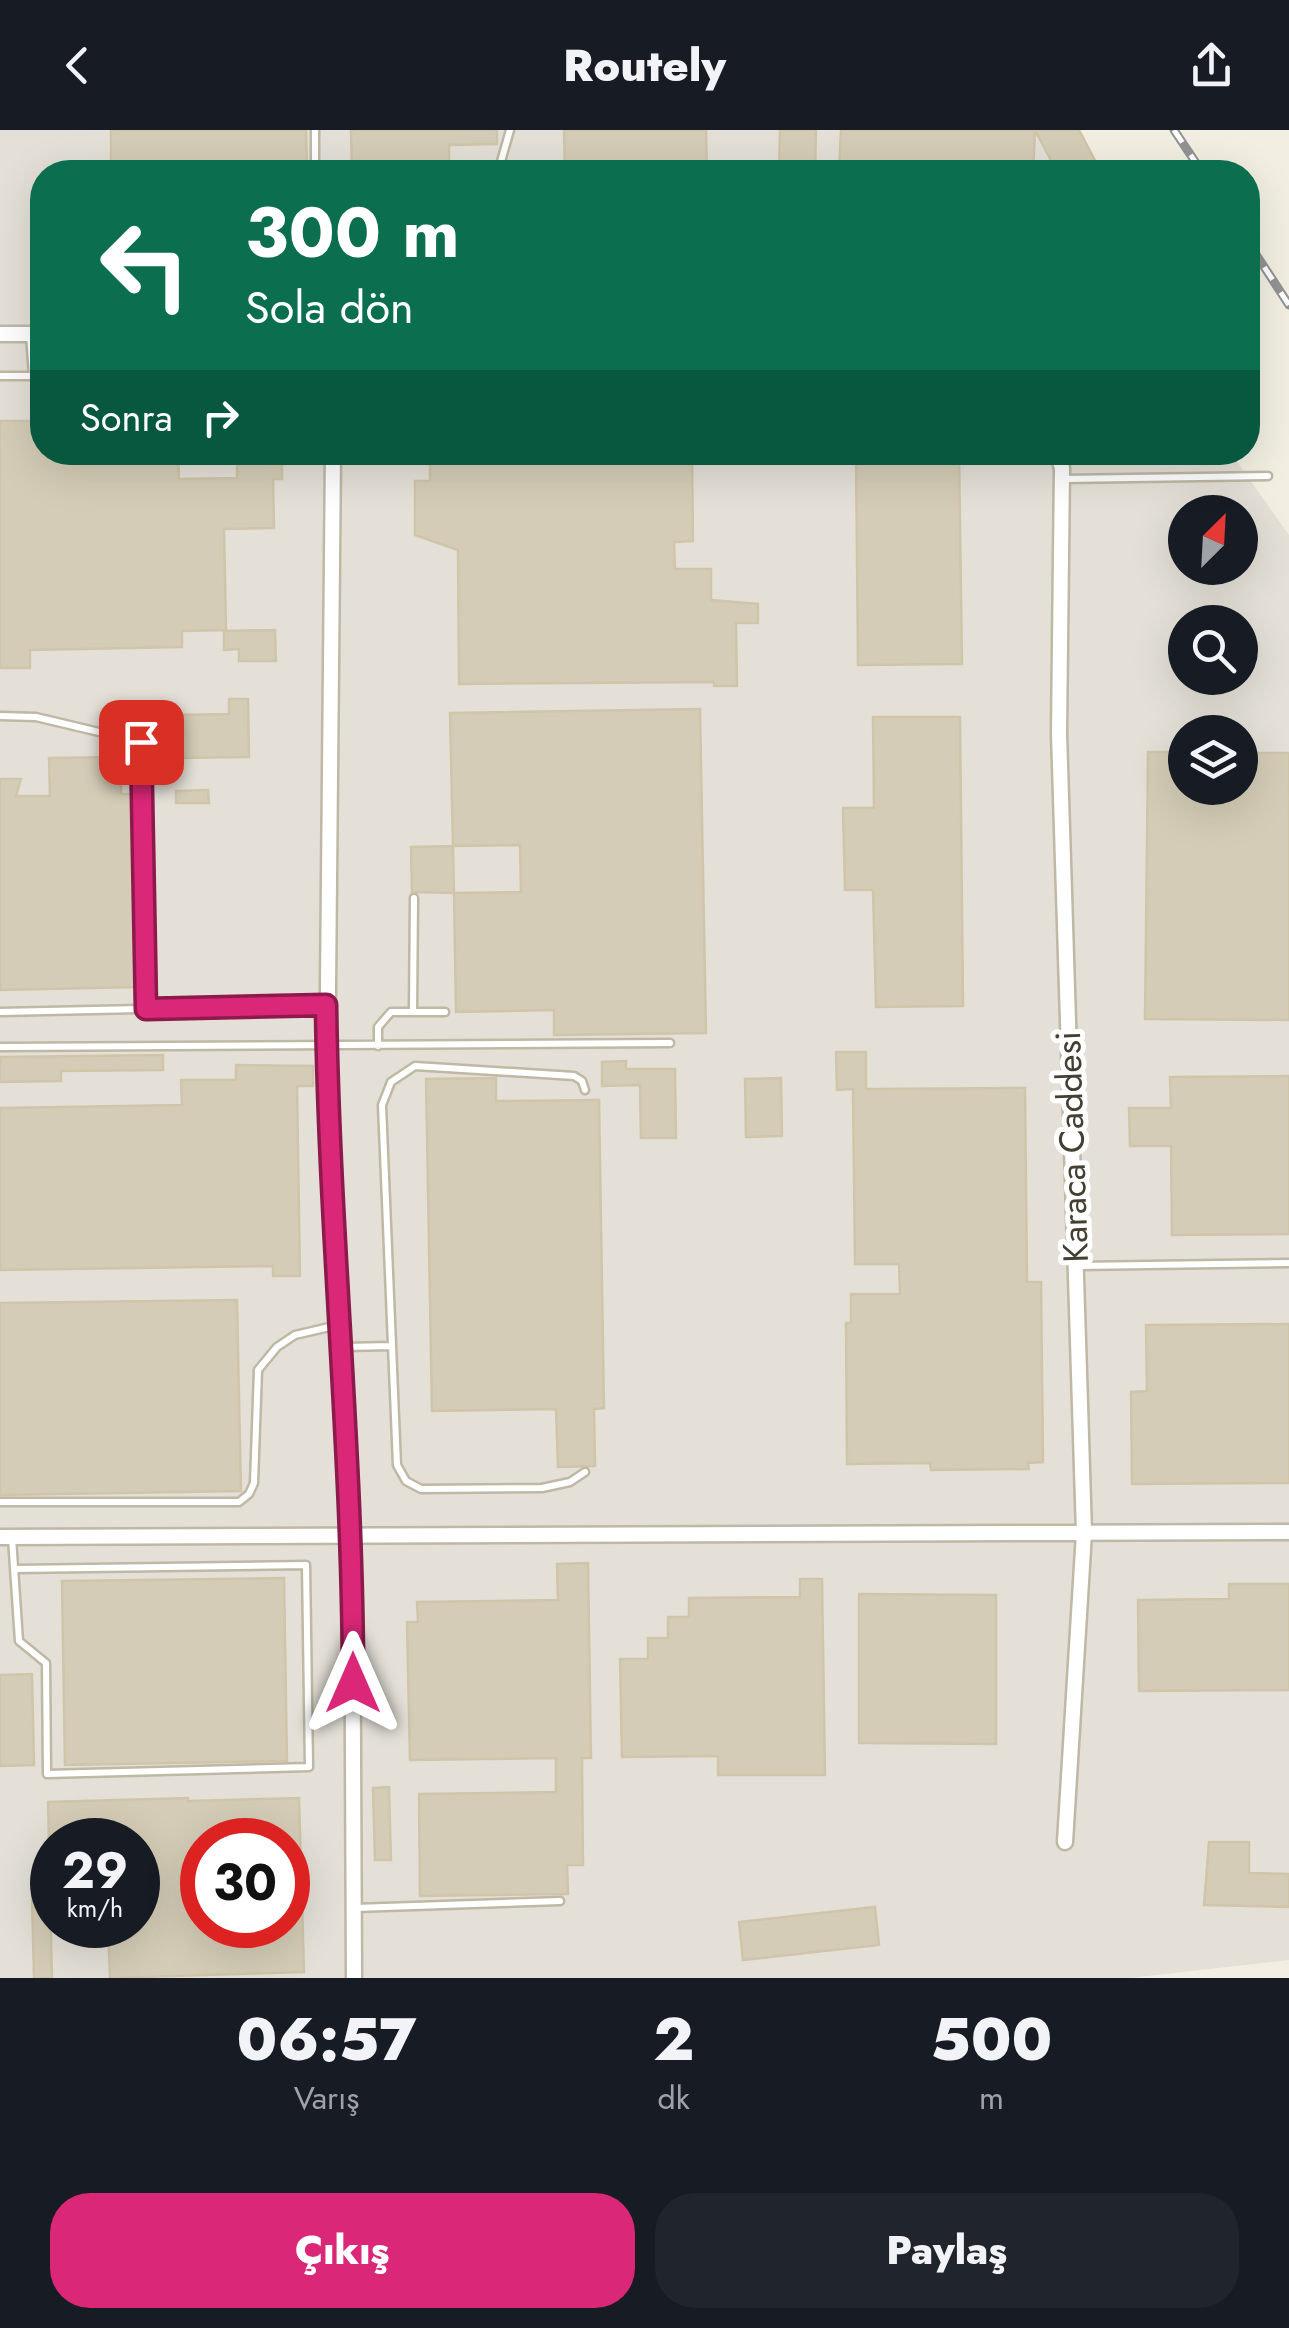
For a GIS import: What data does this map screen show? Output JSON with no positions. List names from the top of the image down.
{
  "streets": {
    "street": ["Karaca Caddesi"]
  },
  "north": "top right",
  "page": {
    "header": "Routely",
    "turn": ["300 m", "Sola dön"],
    "then": "Sonra",
    "speed": "29 km/h",
    "limit": "30",
    "eta": [
      "06:57",
      "Varış",
      "2",
      "dk",
      "500",
      "m"
    ],
    "buttons": ["Çıkış", "Paylaş"]
  }
}
